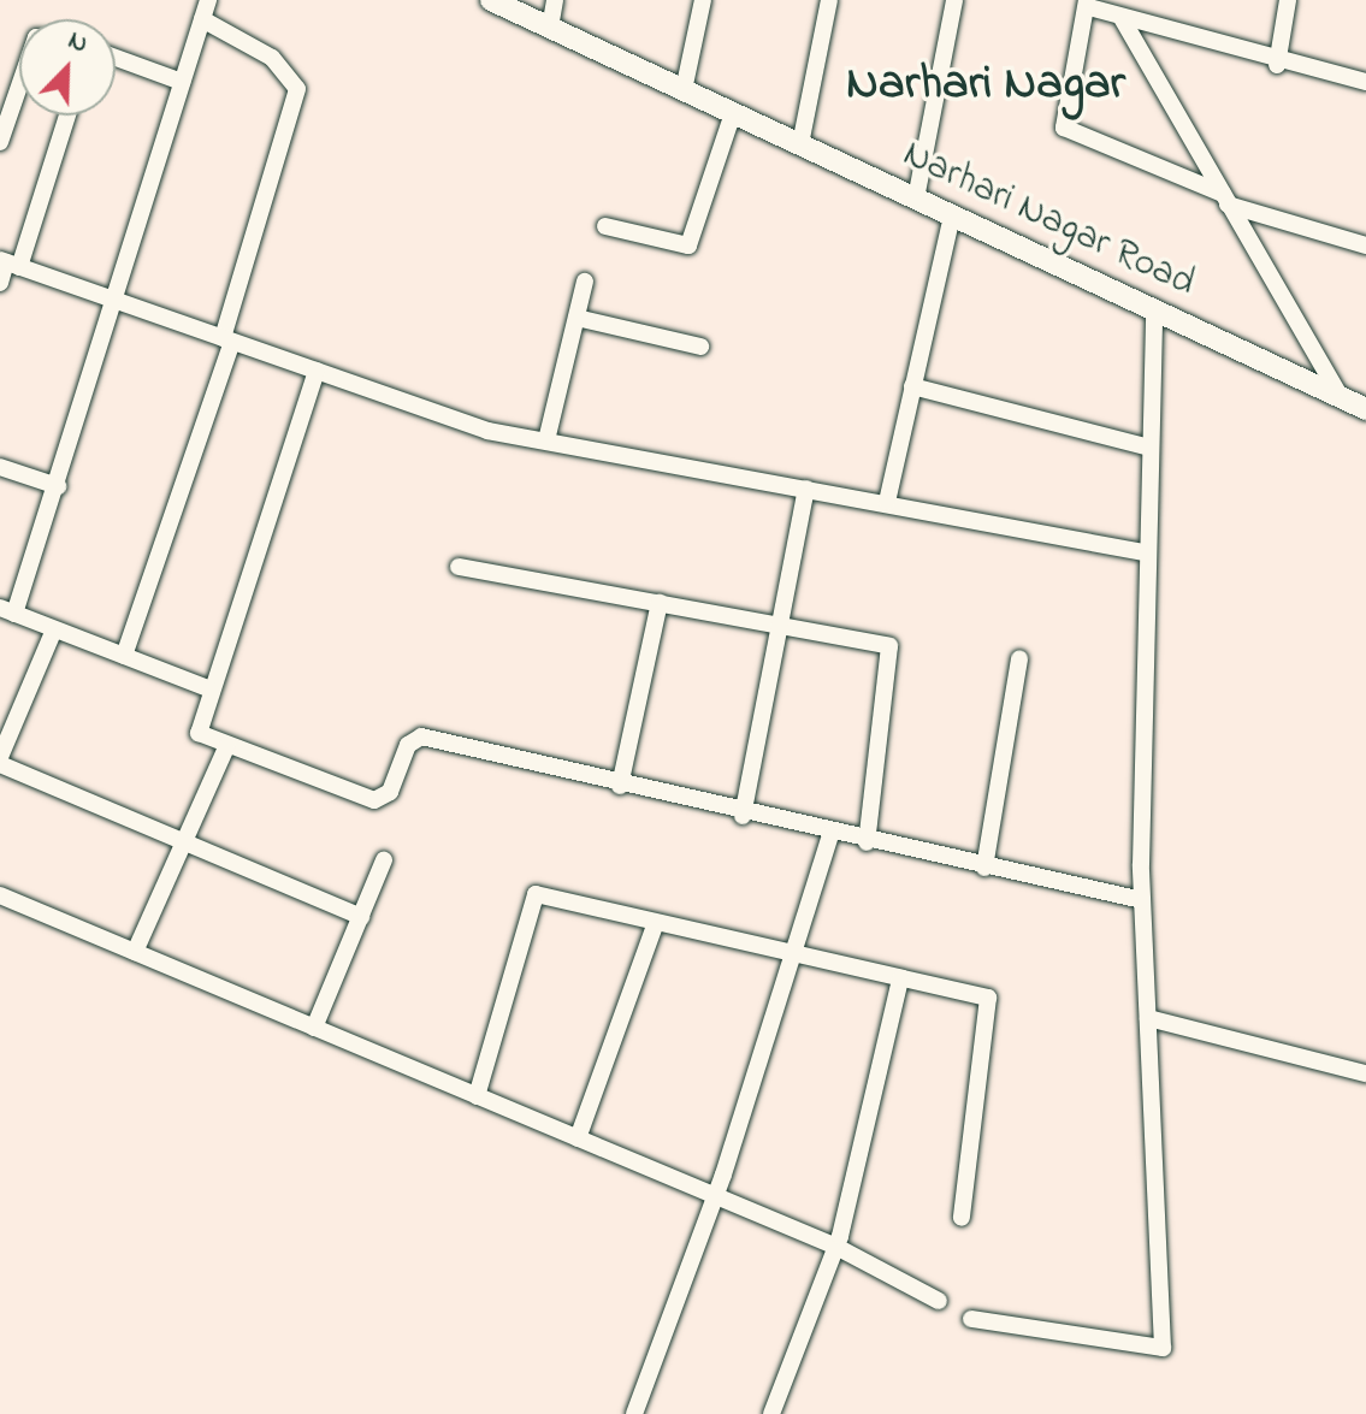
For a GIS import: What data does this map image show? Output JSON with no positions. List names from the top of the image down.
{
  "streets": {
    "street": ["Narhari Nagar Road"]
  },
  "districts": ["Narhari Nagar"],
  "north": "top right"
}
